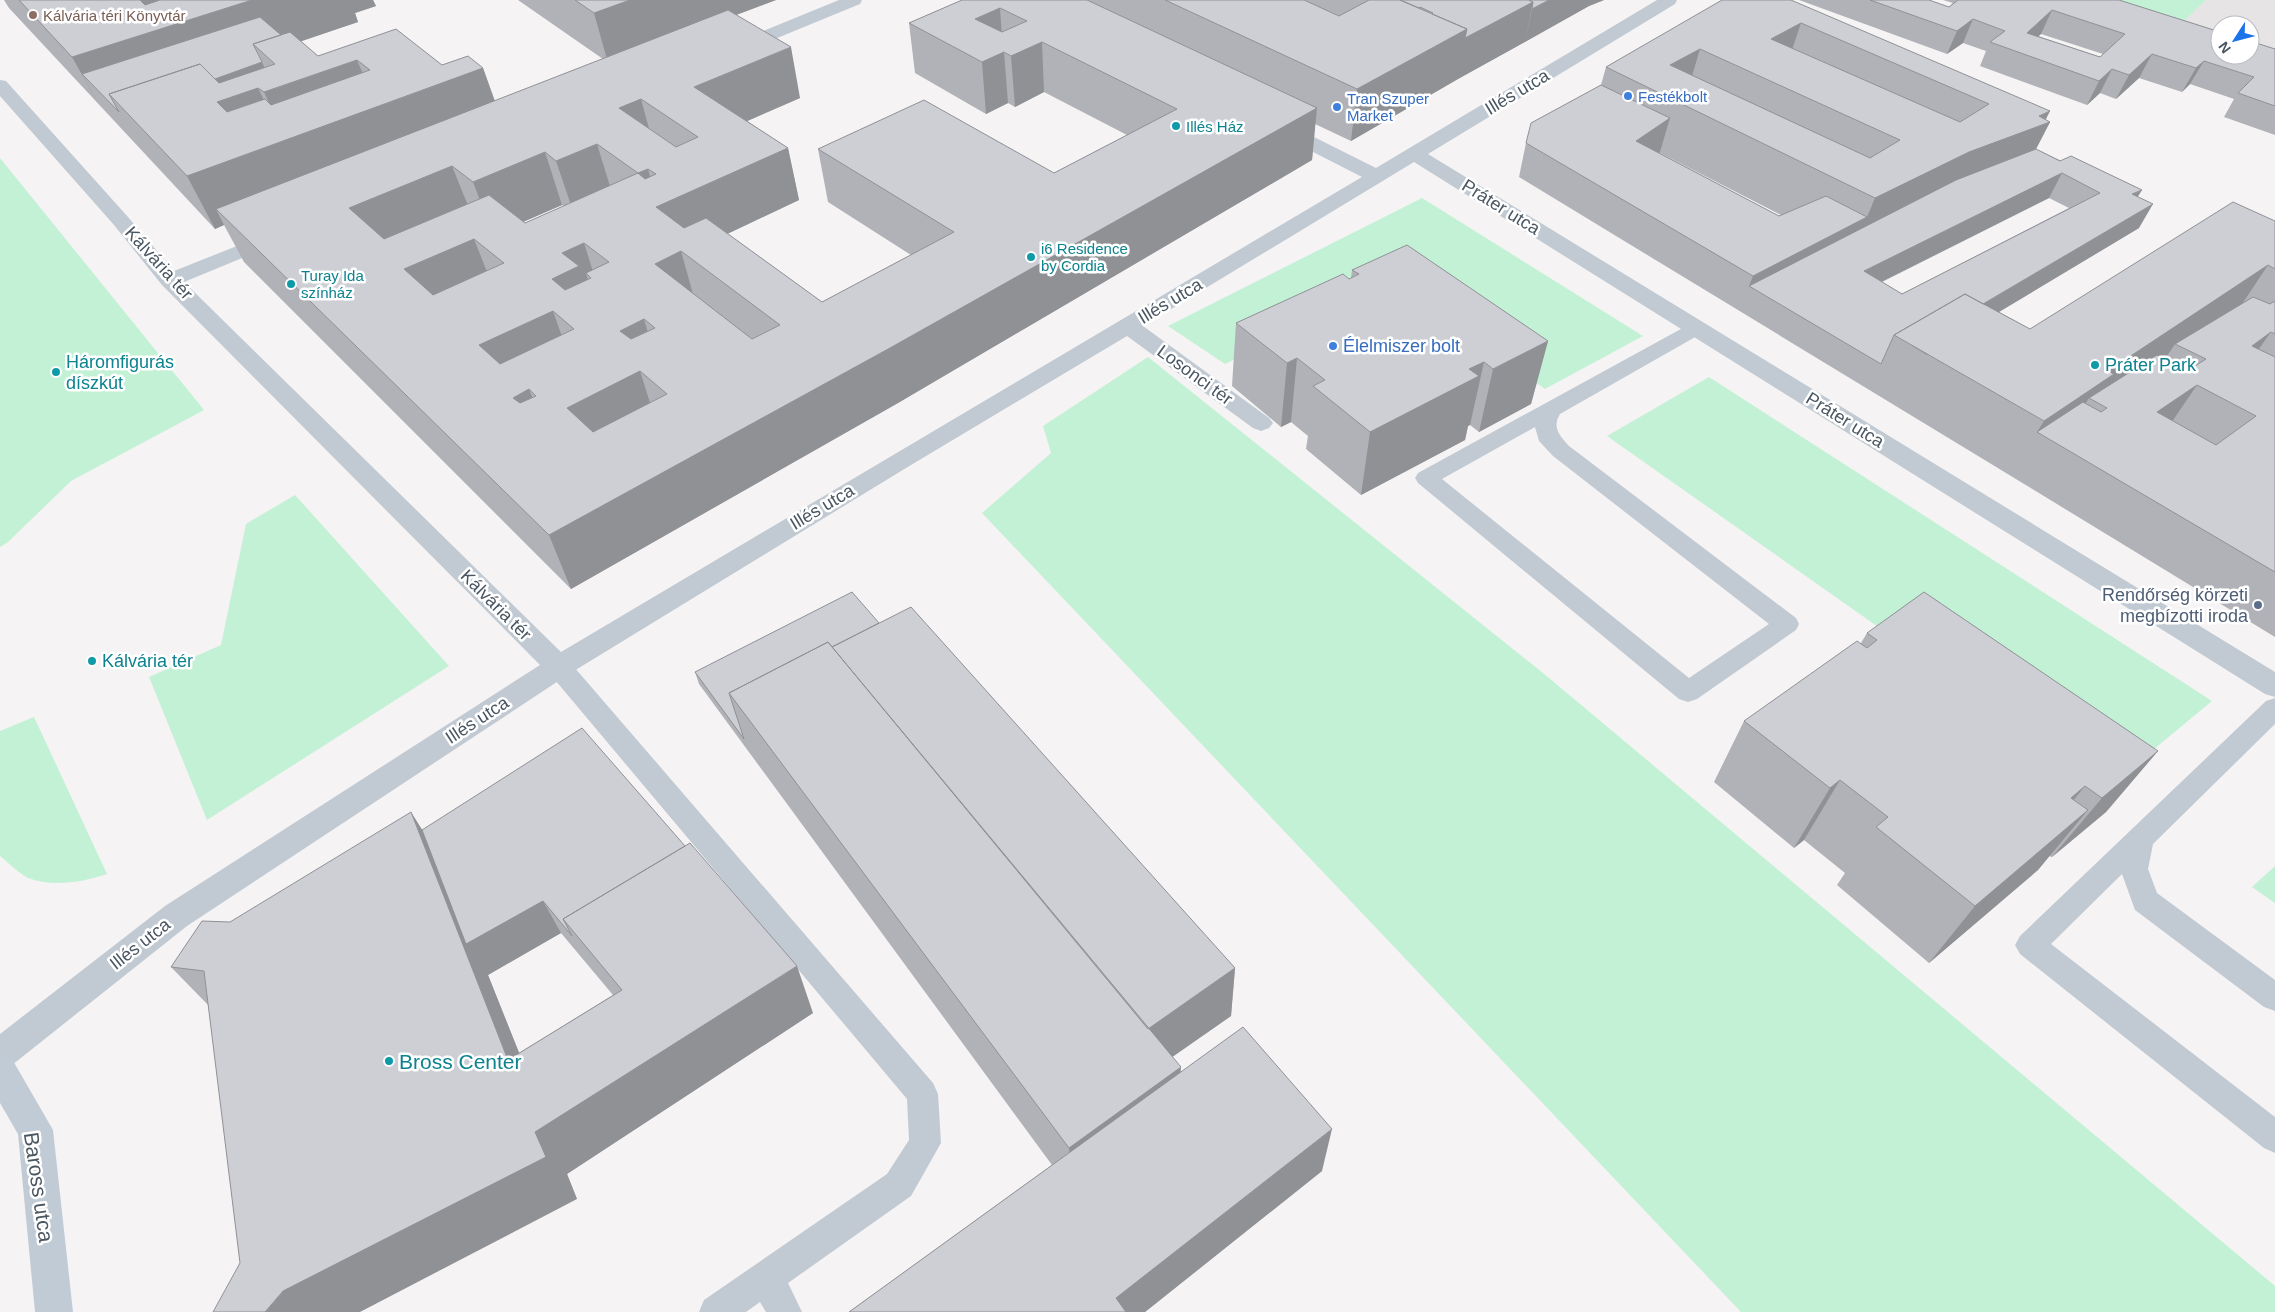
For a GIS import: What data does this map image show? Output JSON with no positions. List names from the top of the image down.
{
  "streets": {
    "street": [
      "Illés utca",
      "Práter utca",
      "Kálvária tér",
      "Losonci tér",
      "Baross utca"
    ]
  },
  "crossings": [
    ["Illés utca", "Práter utca"],
    ["Illés utca", "Kálvária tér"],
    ["Illés utca", "Losonci tér"]
  ],
  "places": [
    "Kálvária téri Könyvtár",
    "Festékbolt",
    "Tran Szuper Market",
    "Illés Ház",
    "i6 Residence by Cordia",
    "Turay Ida színház",
    "Élelmiszer bolt",
    "Práter Park",
    "Háromfigurás díszkút",
    "Rendőrség körzeti megbízotti iroda",
    "Kálvária tér",
    "Bross Center"
  ],
  "north": "bottom left"
}
